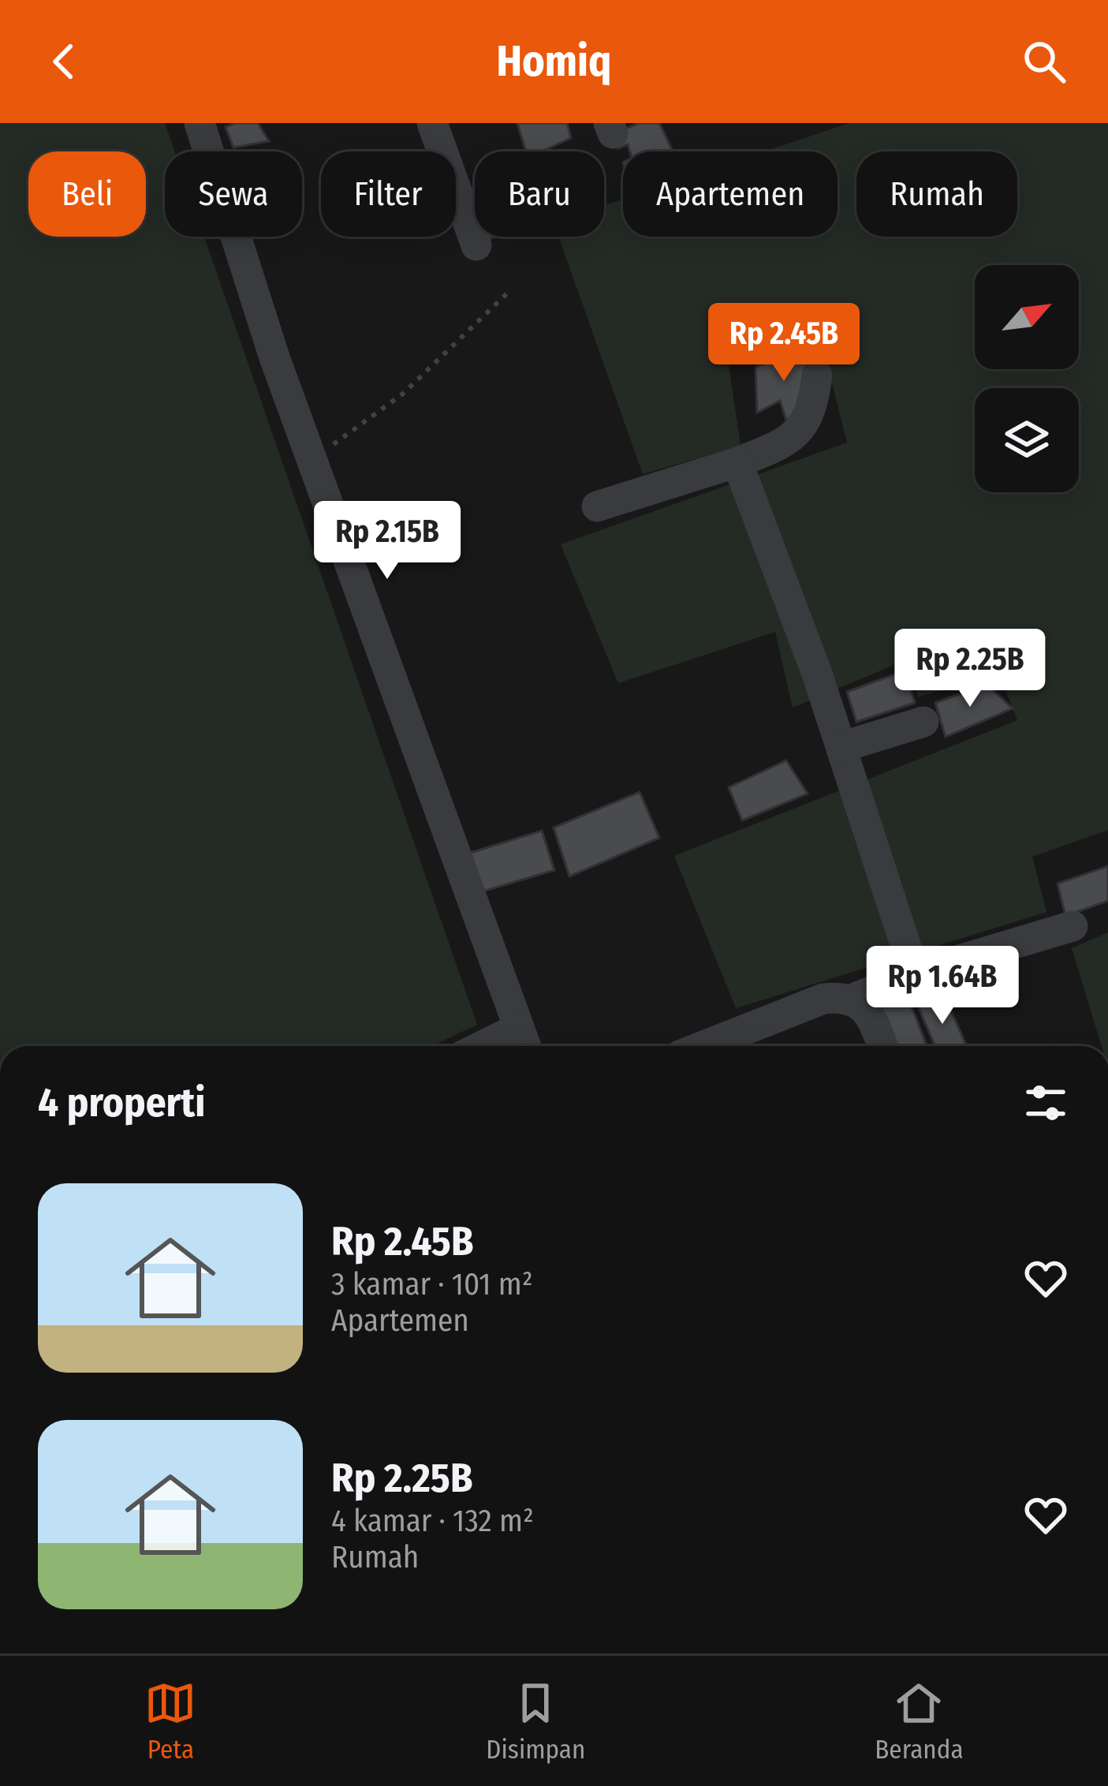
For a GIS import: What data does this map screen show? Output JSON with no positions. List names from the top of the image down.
{
  "north": "top right",
  "page": {
    "header": "Homiq",
    "chip": [
      "Beli",
      "Sewa",
      "Filter",
      "Baru",
      "Apartemen",
      "Rumah"
    ],
    "price": [
      "Rp 2.45B",
      "Rp 2.15B",
      "Rp 2.25B",
      "Rp 1.64B"
    ],
    "heading": "4 properti",
    "list": [
      {
        "name": "Rp 2.45B",
        "note": "3 kamar · 101 m² · Apartemen"
      },
      {
        "name": "Rp 2.25B",
        "note": "4 kamar · 132 m² · Rumah"
      }
    ],
    "tabs": ["Peta", "Disimpan", "Beranda"]
  }
}
